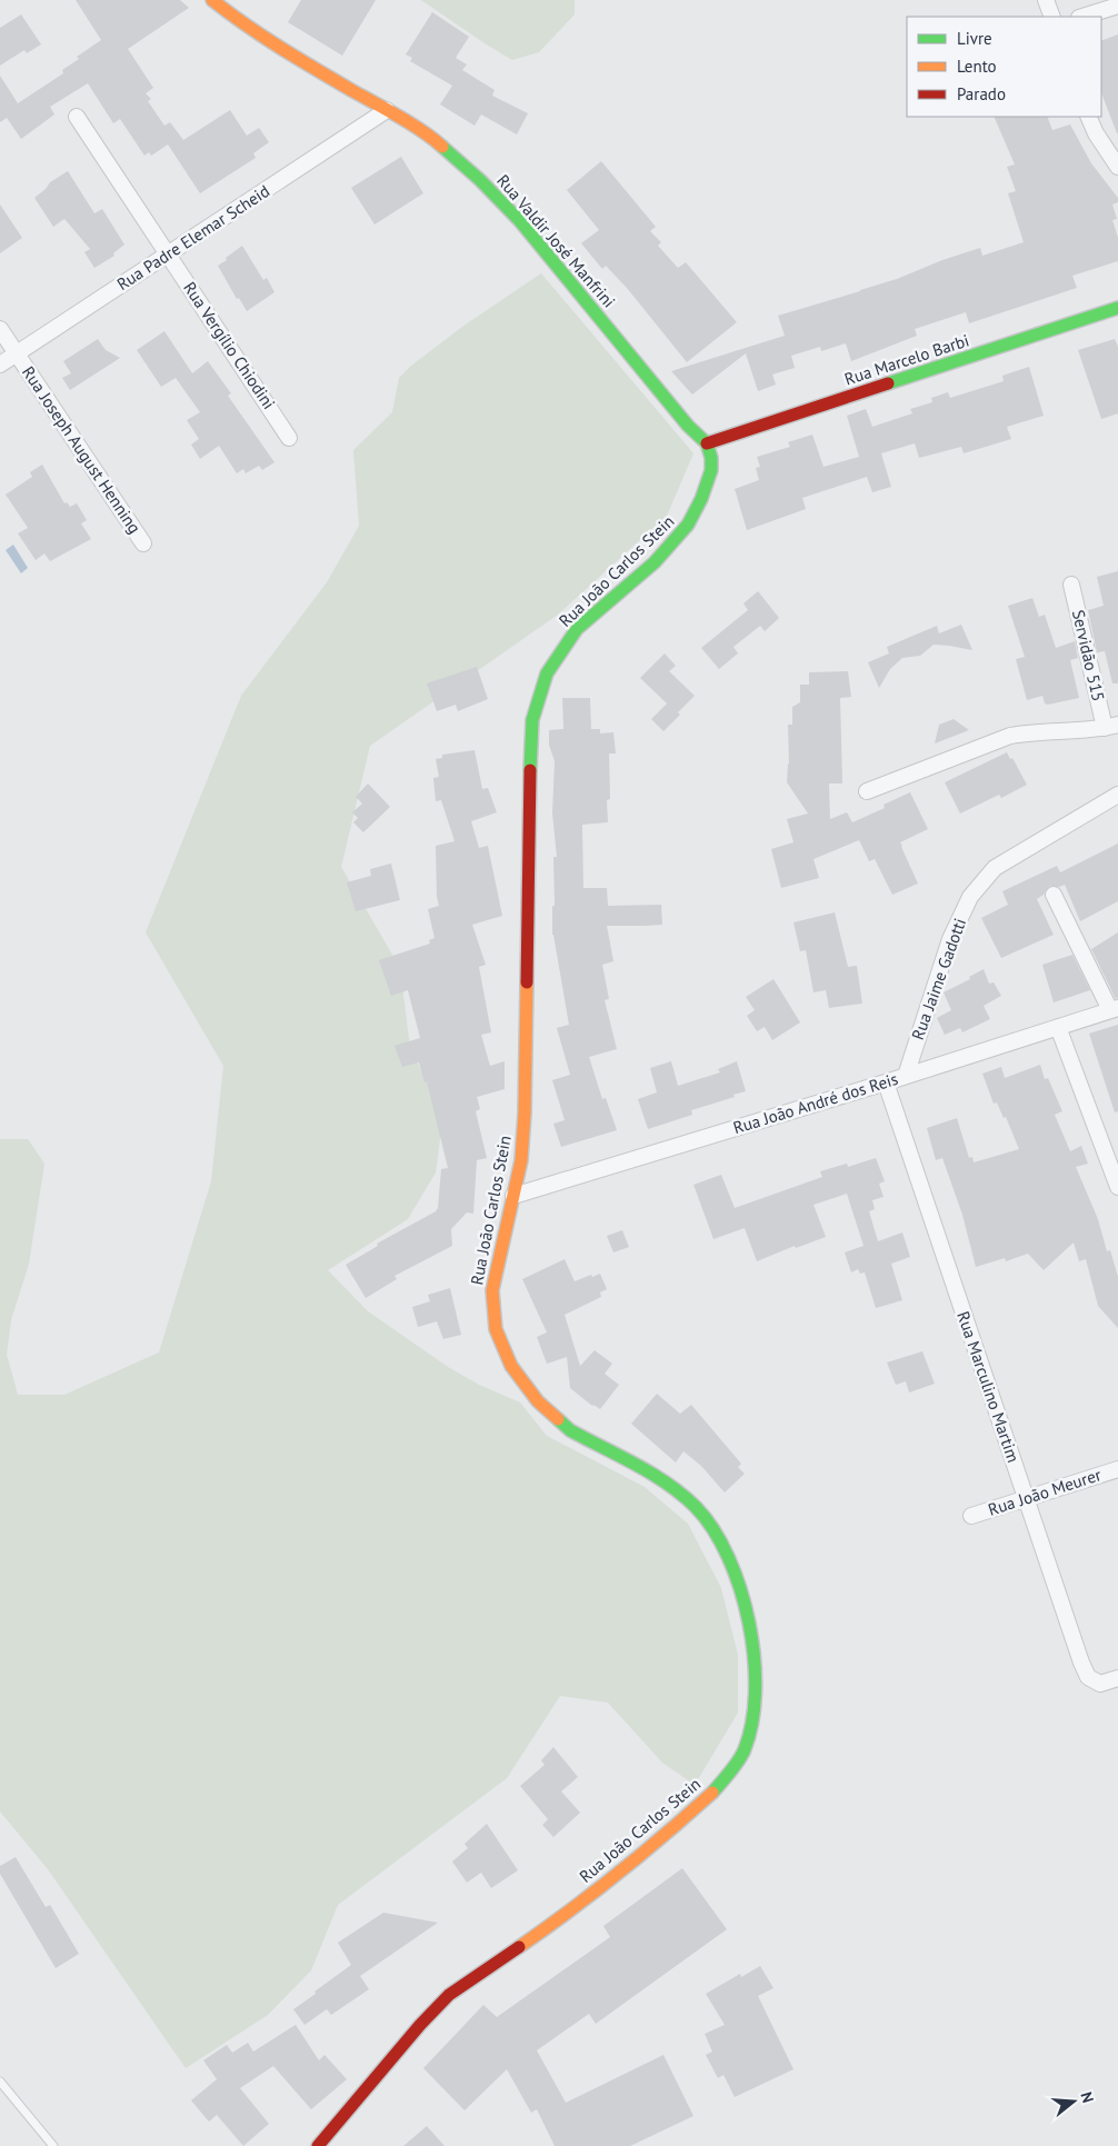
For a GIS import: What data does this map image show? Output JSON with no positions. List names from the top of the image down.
{
  "streets": {
    "street": [
      "Rua Padre Elemar Scheid",
      "Rua Valdir José Manfrini",
      "Rua Vergílio Chiodini",
      "Rua Marcelo Barbi",
      "Rua Joseph August Henning",
      "Rua João Carlos Stein",
      "Servidão 515",
      "Rua Jaime Gadotti",
      "Rua João André dos Reis",
      "Rua Marculino Martim",
      "Rua João Meurer"
    ]
  },
  "crossings": [
    ["Rua Padre Elemar Scheid", "Rua Valdir José Manfrini"],
    ["Rua Padre Elemar Scheid", "Rua Vergílio Chiodini"],
    ["Rua Padre Elemar Scheid", "Rua Joseph August Henning"],
    ["Rua Valdir José Manfrini", "Rua Marcelo Barbi"],
    ["Rua Valdir José Manfrini", "Rua João Carlos Stein"],
    ["Rua Marcelo Barbi", "Rua João Carlos Stein"],
    ["Rua João Carlos Stein", "Rua João André dos Reis"],
    ["Rua Jaime Gadotti", "Rua João André dos Reis"],
    ["Rua João André dos Reis", "Rua Marculino Martim"],
    ["Rua Marculino Martim", "Rua João Meurer"]
  ],
  "legend": ["Livre", "Lento", "Parado"],
  "north": "right"
}
